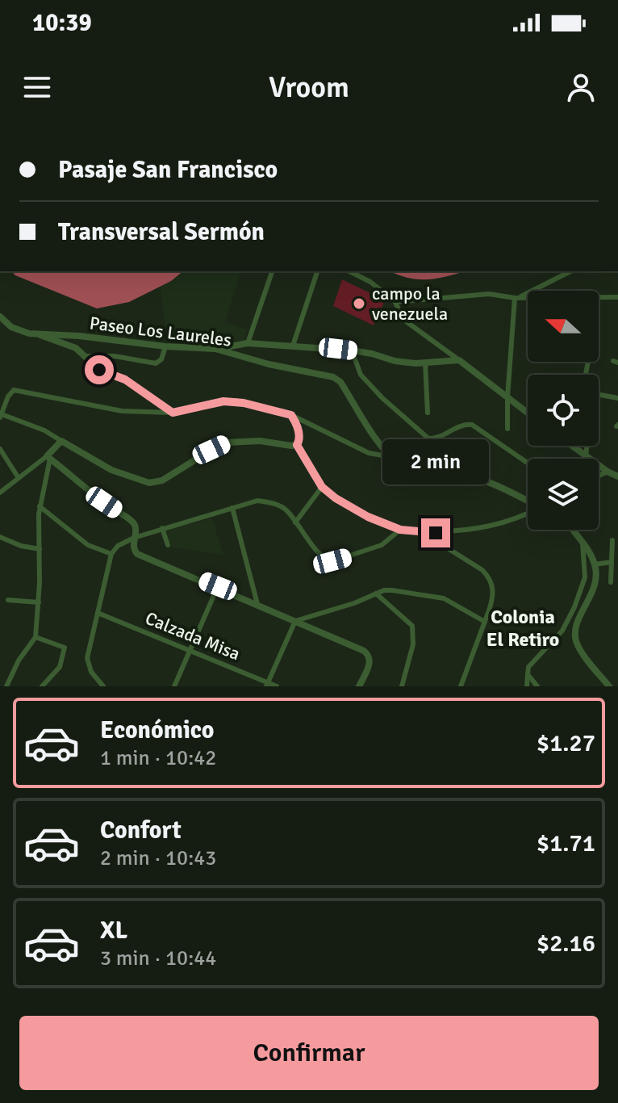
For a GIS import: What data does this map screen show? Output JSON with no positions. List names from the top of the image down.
{
  "streets": {
    "street": ["Paseo Los Laureles", "Calzada Misa"]
  },
  "districts": ["Colonia El Retiro"],
  "places": ["campo la venezuela"],
  "north": "left",
  "page": {
    "status": "10:39",
    "header": "Vroom",
    "banner": ["Pasaje San Francisco", "Transversal Sermón"],
    "bubble": "2 min",
    "list": [
      {
        "name": "Económico",
        "note": "1 min · 10:42",
        "value": "$1.27"
      },
      {
        "name": "Confort",
        "note": "2 min · 10:43",
        "value": "$1.71"
      },
      {
        "name": "XL",
        "note": "3 min · 10:44",
        "value": "$2.16"
      }
    ],
    "buttons": "Confirmar"
  }
}
